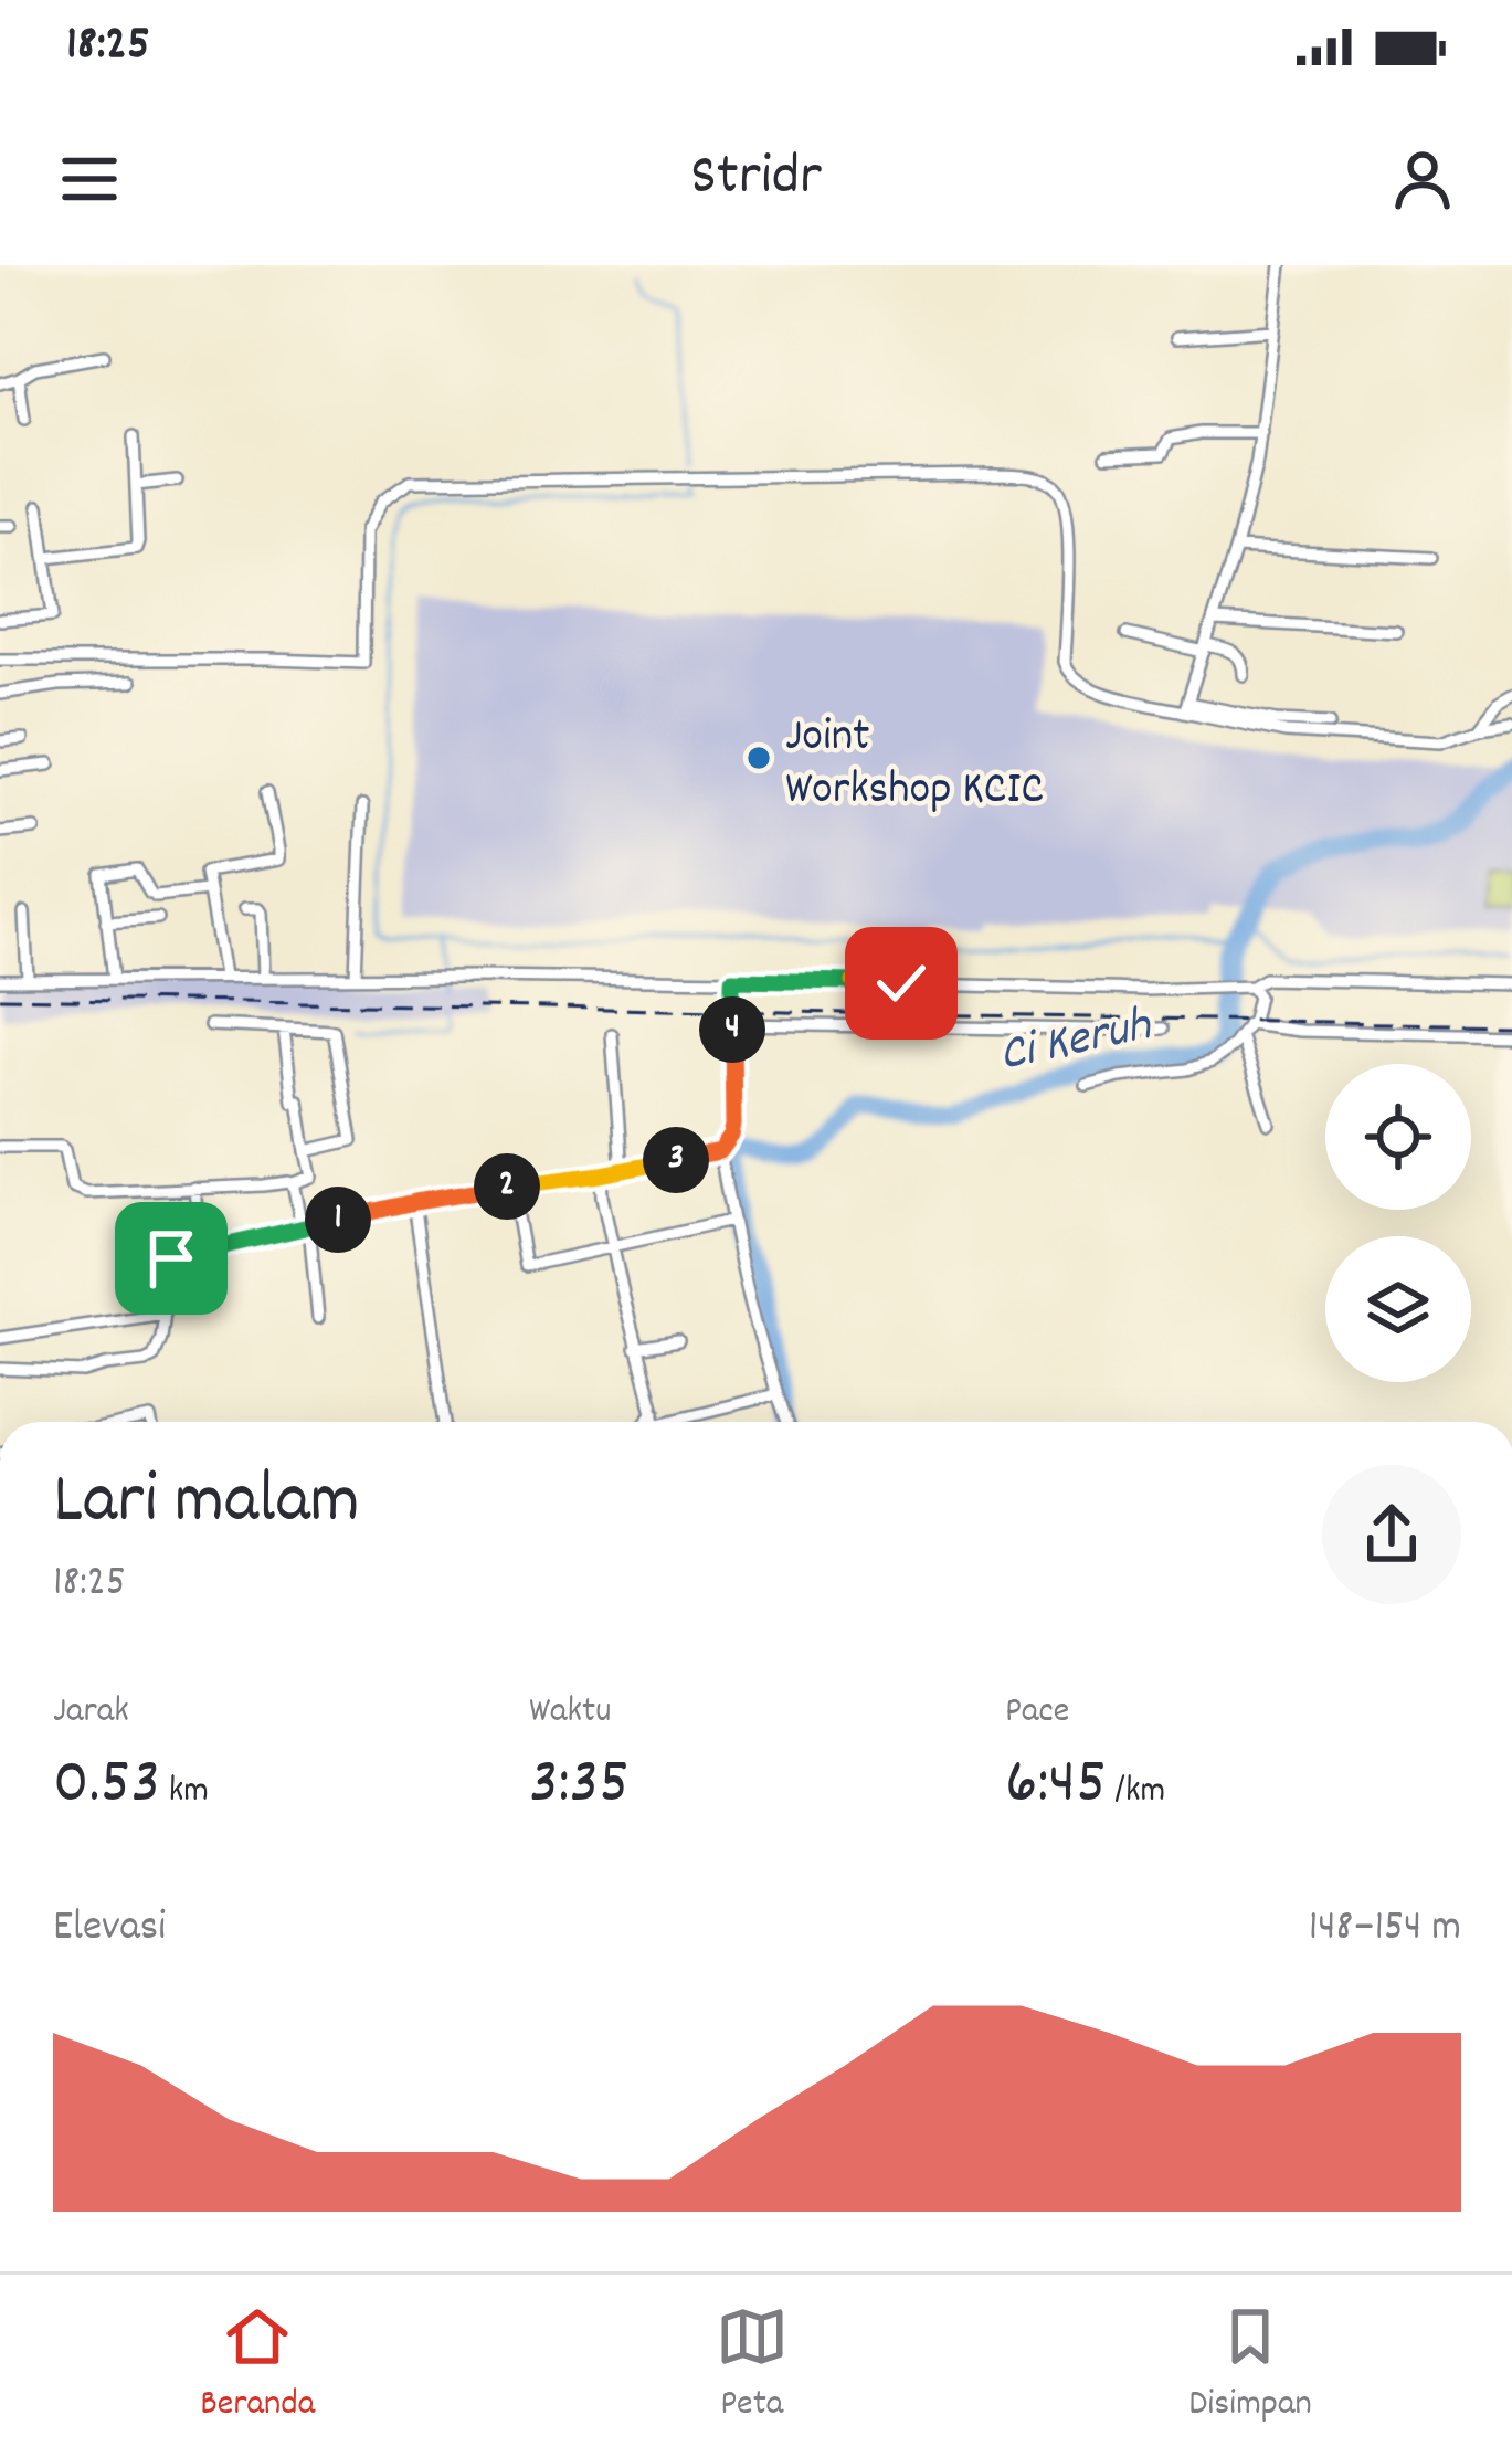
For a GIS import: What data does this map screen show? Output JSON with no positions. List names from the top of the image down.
{
  "water": ["Ci Keruh"],
  "places": ["Joint Workshop KCIC"],
  "page": {
    "status": "18:25",
    "header": "Stridr",
    "pins": [
      "4",
      "3",
      "2",
      "1"
    ],
    "heading": ["Lari malam", "18:25"],
    "stats": [
      ["Jarak", "0.53 km"],
      ["Waktu", "3:35"],
      ["Pace", "6:45 /km"]
    ],
    "chart": ["Elevasi", "148–154 m"],
    "tabs": ["Beranda", "Peta", "Disimpan"]
  }
}
